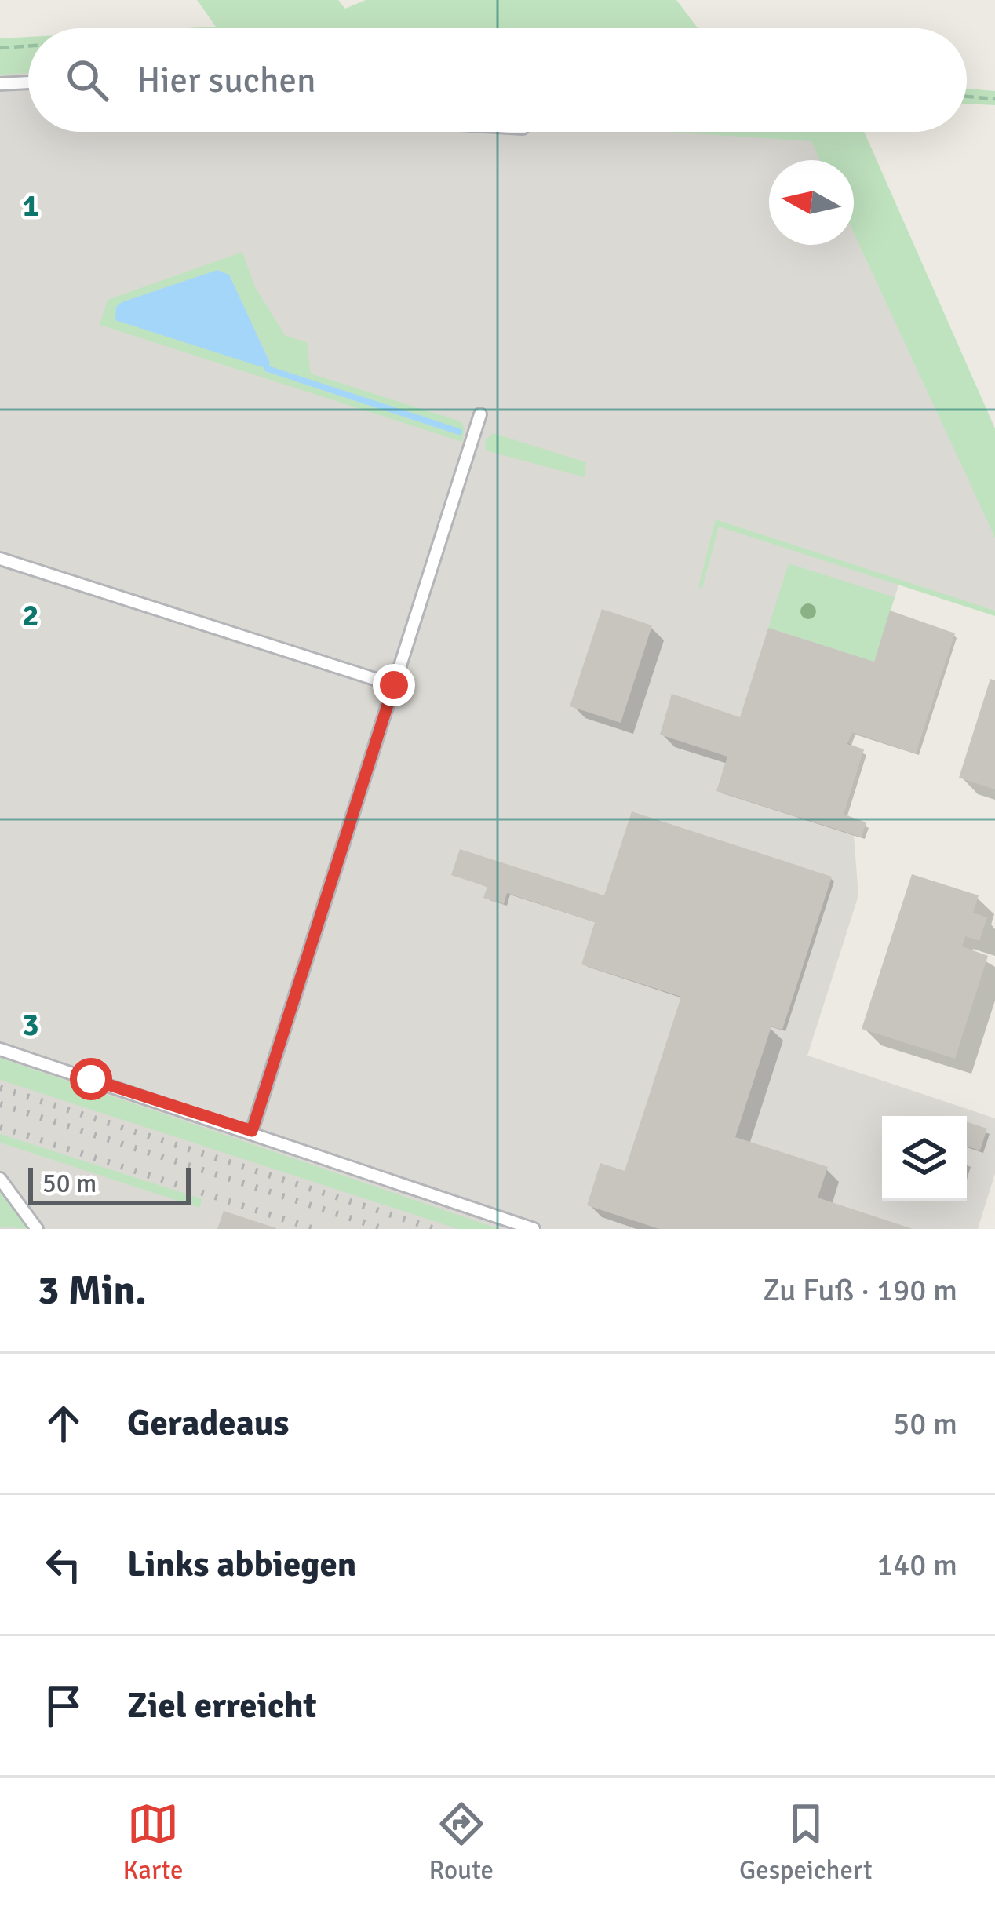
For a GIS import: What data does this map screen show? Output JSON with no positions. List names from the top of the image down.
{
  "scale_bar": "50 m",
  "north": "left",
  "page": {
    "search": "Hier suchen",
    "scale": "50 m",
    "heading": ["3 Min.", "Zu Fuß · 190 m"],
    "list": [
      ["Geradeaus", "50 m"],
      ["Links abbiegen", "140 m"],
      "Ziel erreicht"
    ],
    "nav": ["Karte", "Route", "Gespeichert"]
  },
  "grid": {
    "rows": ["1", "2", "3"]
  }
}
